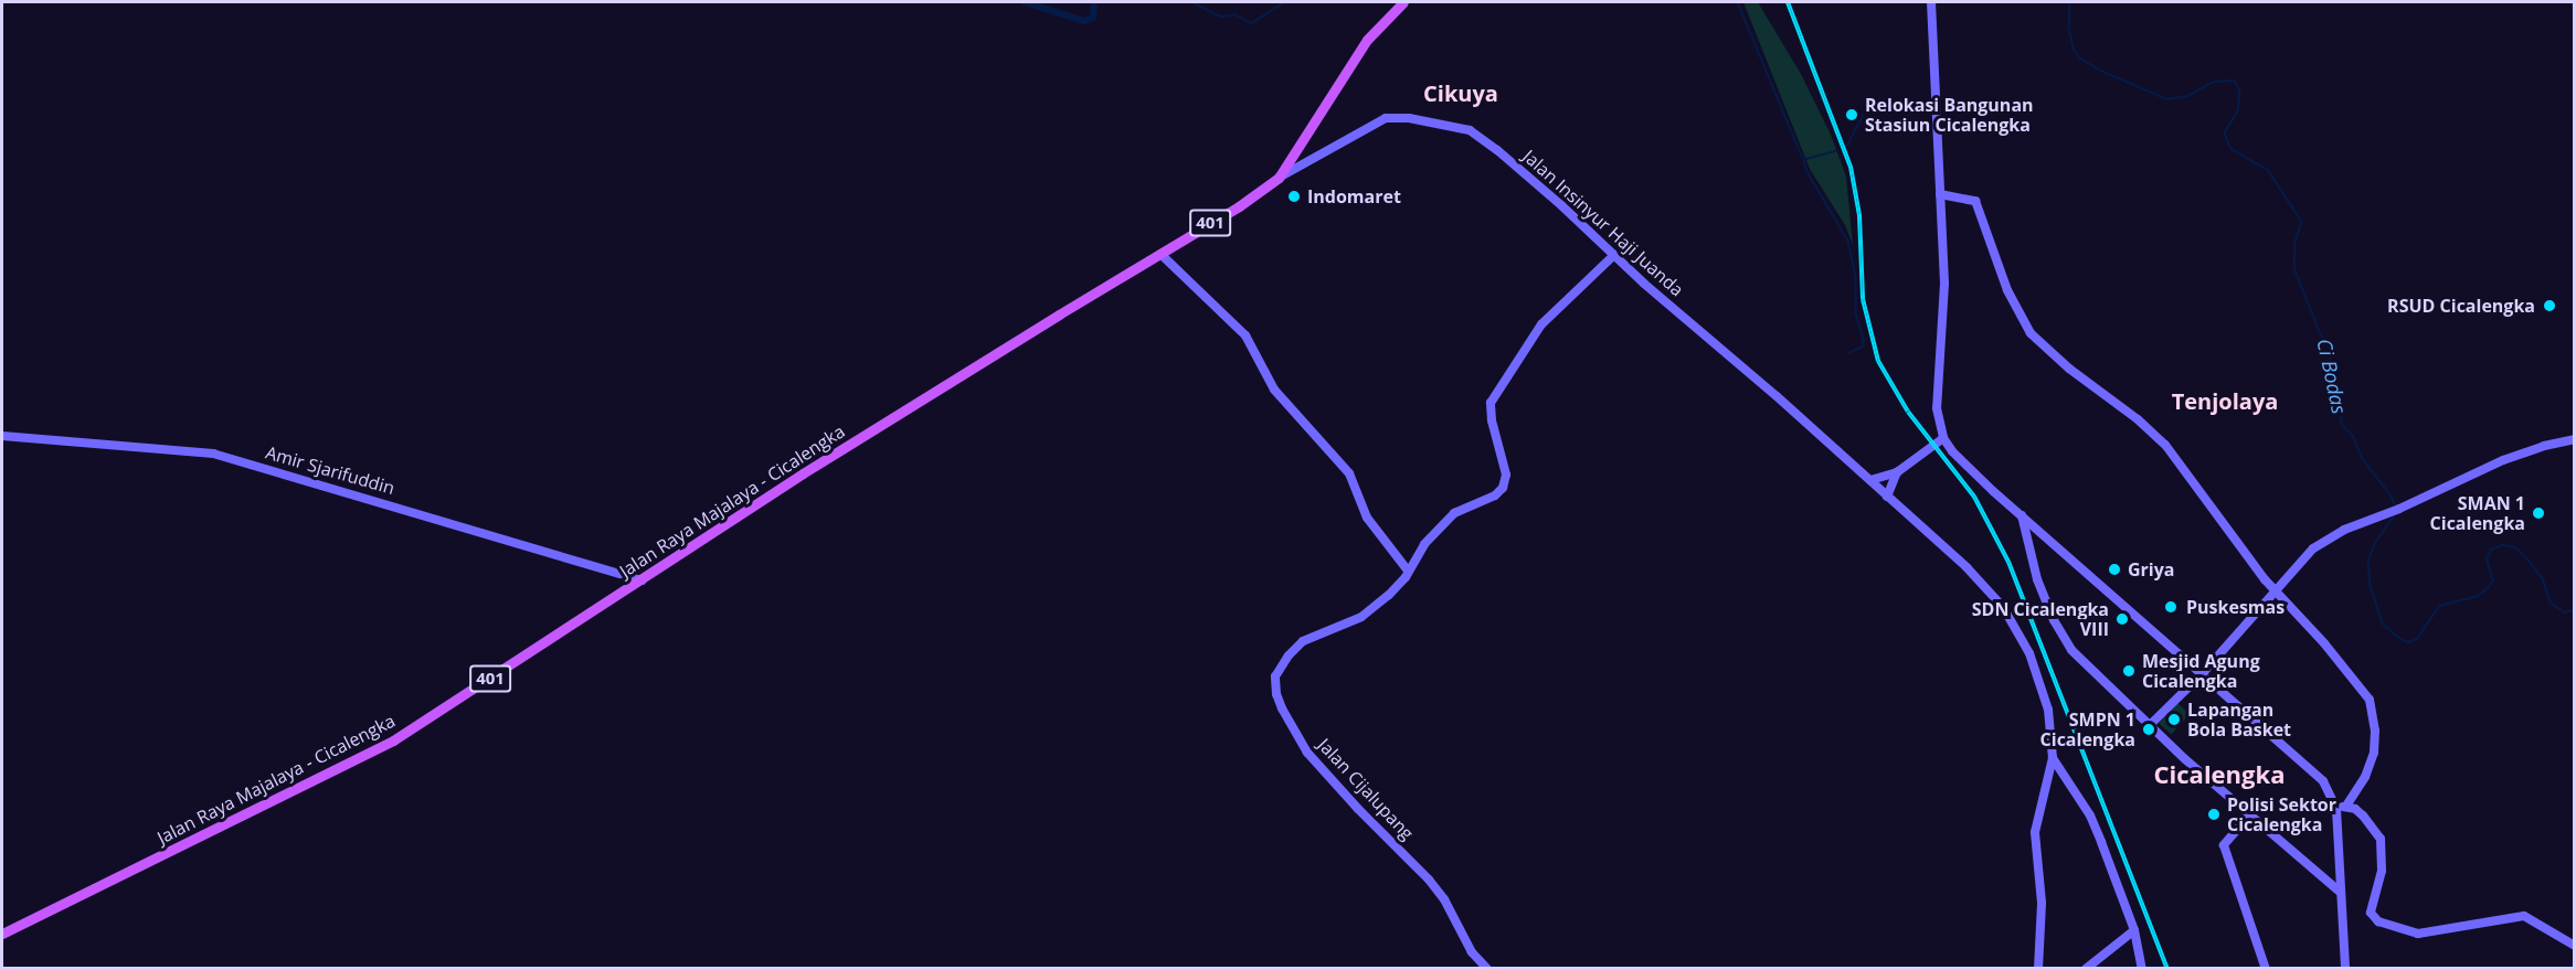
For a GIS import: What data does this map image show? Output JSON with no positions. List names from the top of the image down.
{
  "streets": {
    "main road": ["401", "Jalan Raya Majalaya - Cicalengka"],
    "street": ["Jalan Insinyur Haji Juanda", "Amir Sjarifuddin", "Jalan Cijalupang"]
  },
  "crossings": [
    ["Jalan Insinyur Haji Juanda", "Jalan Raya Majalaya - Cicalengka"],
    ["Jalan Insinyur Haji Juanda", "Jalan Cijalupang"],
    ["Amir Sjarifuddin", "Jalan Raya Majalaya - Cicalengka"]
  ],
  "districts": ["Cikuya", "Tenjolaya", "Cicalengka"],
  "water": ["Ci Bodas"],
  "places": [
    "Relokasi Bangunan Stasiun Cicalengka",
    "Indomaret",
    "RSUD Cicalengka",
    "SMAN 1 Cicalengka",
    "Griya",
    "Puskesmas",
    "SDN Cicalengka VIII",
    "Mesjid Agung Cicalengka",
    "Lapangan Bola Basket",
    "SMPN 1 Cicalengka",
    "Polisi Sektor Cicalengka"
  ]
}
